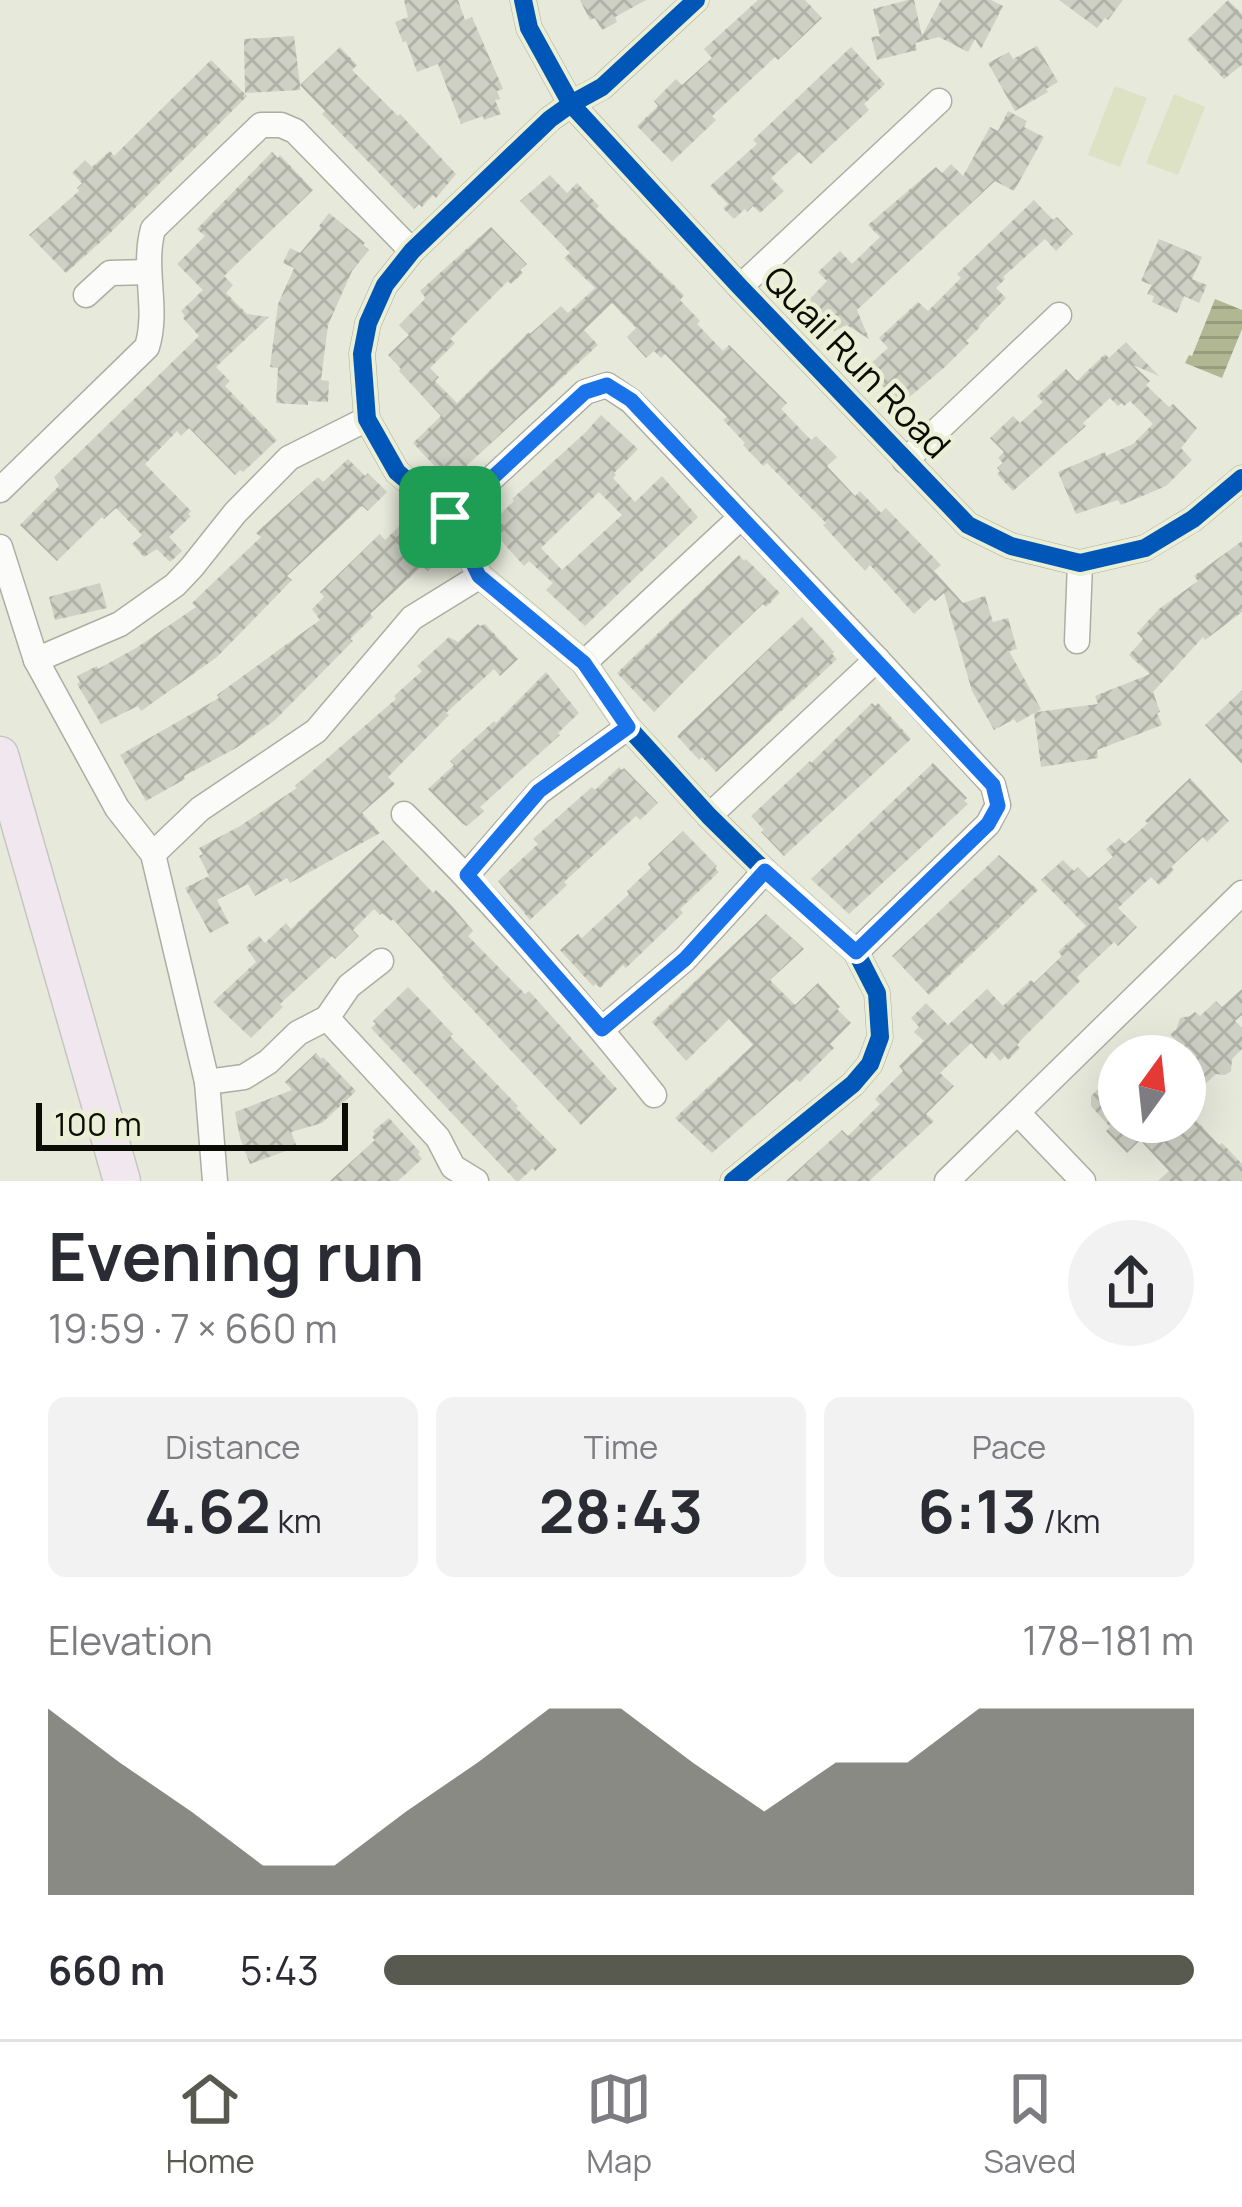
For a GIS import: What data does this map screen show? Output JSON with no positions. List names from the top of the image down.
{
  "streets": {
    "street": ["Quail Run Road"]
  },
  "scale_bar": "100 m",
  "north": "top",
  "page": {
    "scale": "100 m",
    "heading": ["Evening run", "19:59 · 7 × 660 m"],
    "stats": [
      ["Distance", "4.62 km"],
      ["Time", "28:43"],
      ["Pace", "6:13 /km"]
    ],
    "chart": ["Elevation", "178–181 m"],
    "list": [
      {
        "name": "660 m",
        "note": "5:43"
      }
    ],
    "tabs": ["Home", "Map", "Saved"]
  }
}
